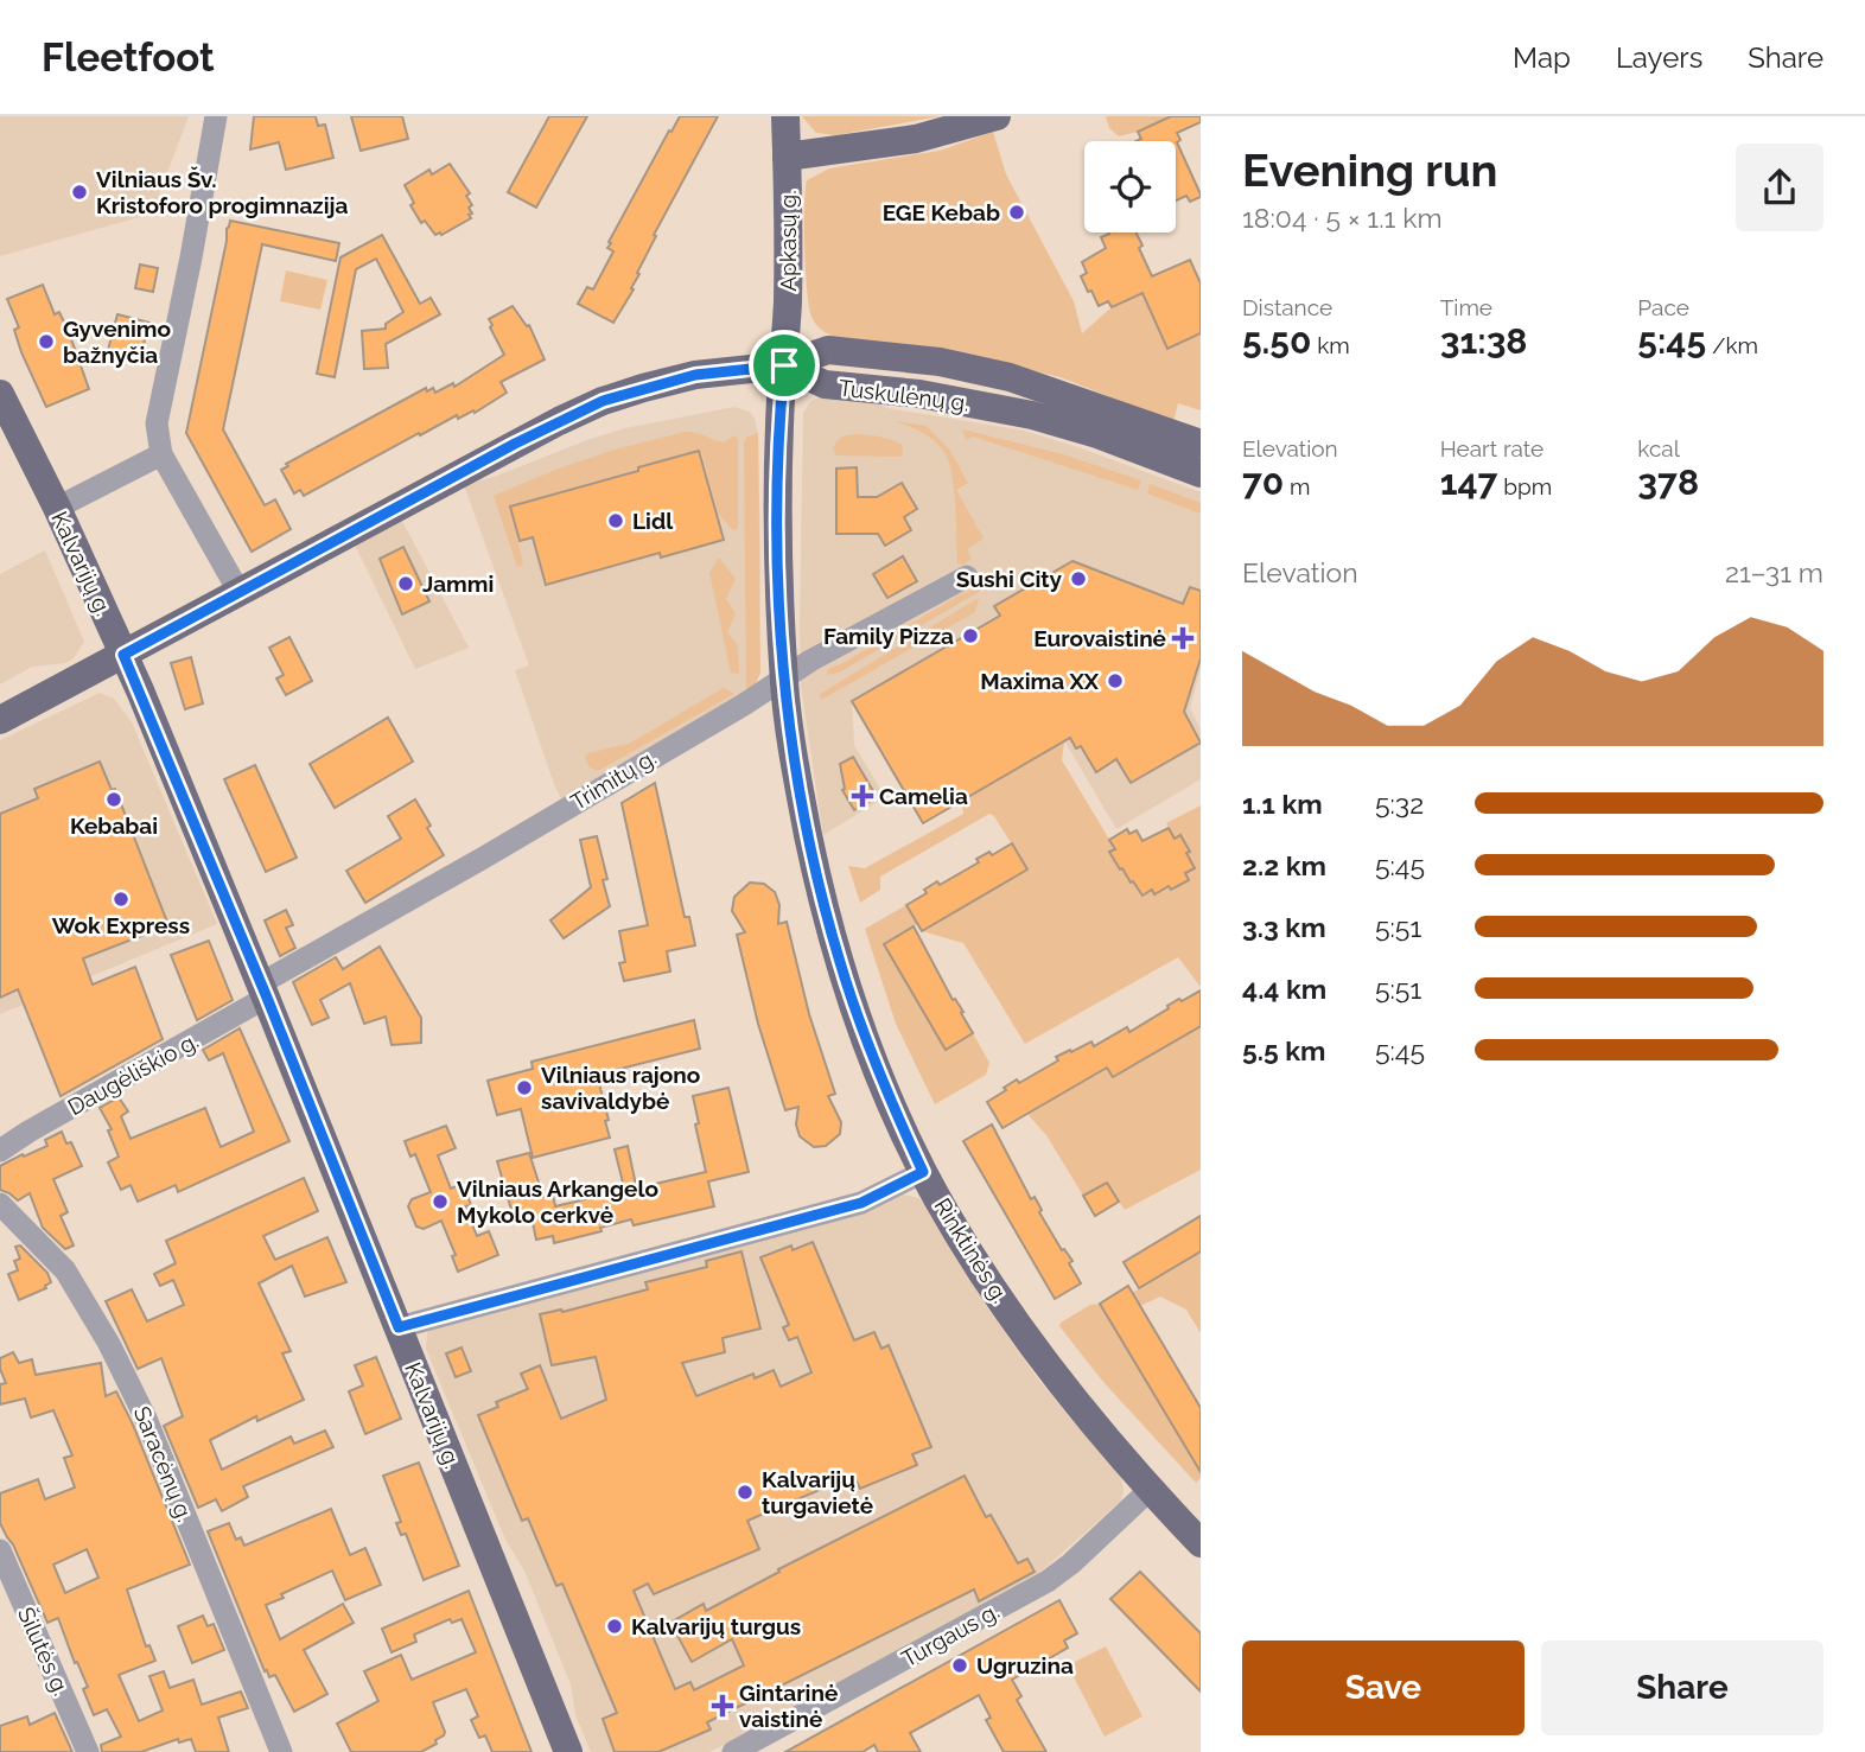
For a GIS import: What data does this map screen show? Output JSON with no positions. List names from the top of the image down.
{
  "streets": {
    "main road": [
      "Apkasų g.",
      "Tuskulėnų g.",
      "Kalvarijų g.",
      "Rinktinės g."
    ],
    "street": [
      "Trimitų g.",
      "Daugėliškio g.",
      "Saracėnų g.",
      "Turgaus g.",
      "Šilutės g."
    ]
  },
  "crossings": [
    ["Apkasų g.", "Tuskulėnų g."],
    ["Apkasų g.", "Rinktinės g."],
    ["Tuskulėnų g.", "Rinktinės g."],
    ["Kalvarijų g.", "Trimitų g."],
    ["Kalvarijų g.", "Daugėliškio g."],
    ["Trimitų g.", "Daugėliškio g."],
    ["Trimitų g.", "Rinktinės g."],
    ["Rinktinės g.", "Turgaus g."]
  ],
  "places": {
    "other": [
      "Vilniaus Šv. Kristoforo progimnazija",
      "EGE Kebab",
      "Gyvenimo bažnyčia",
      "Lidl",
      "Sushi City",
      "Jammi",
      "Family Pizza",
      "Maxima XX",
      "Kebabai",
      "Wok Express",
      "Vilniaus rajono savivaldybė",
      "Vilniaus Arkangelo Mykolo cerkvė",
      "Kalvarijų turgavietė",
      "Kalvarijų turgus",
      "Ugruzina"
    ],
    "health": ["Eurovaistinė", "Camelia", "Gintarinė vaistinė"]
  },
  "page": {
    "header": "Fleetfoot",
    "nav": ["Map", "Layers", "Share"],
    "heading": ["Evening run", "18:04 · 5 × 1.1 km"],
    "stats": [
      ["Distance", "5.50 km"],
      ["Time", "31:38"],
      ["Pace", "5:45 /km"],
      ["Elevation", "70 m"],
      ["Heart rate", "147 bpm"],
      ["kcal", "378"]
    ],
    "chart": ["Elevation", "21–31 m"],
    "list": [
      {
        "name": "1.1 km",
        "note": "5:32"
      },
      {
        "name": "2.2 km",
        "note": "5:45"
      },
      {
        "name": "3.3 km",
        "note": "5:51"
      },
      {
        "name": "4.4 km",
        "note": "5:51"
      },
      {
        "name": "5.5 km",
        "note": "5:45"
      }
    ],
    "buttons": ["Save", "Share"]
  }
}
